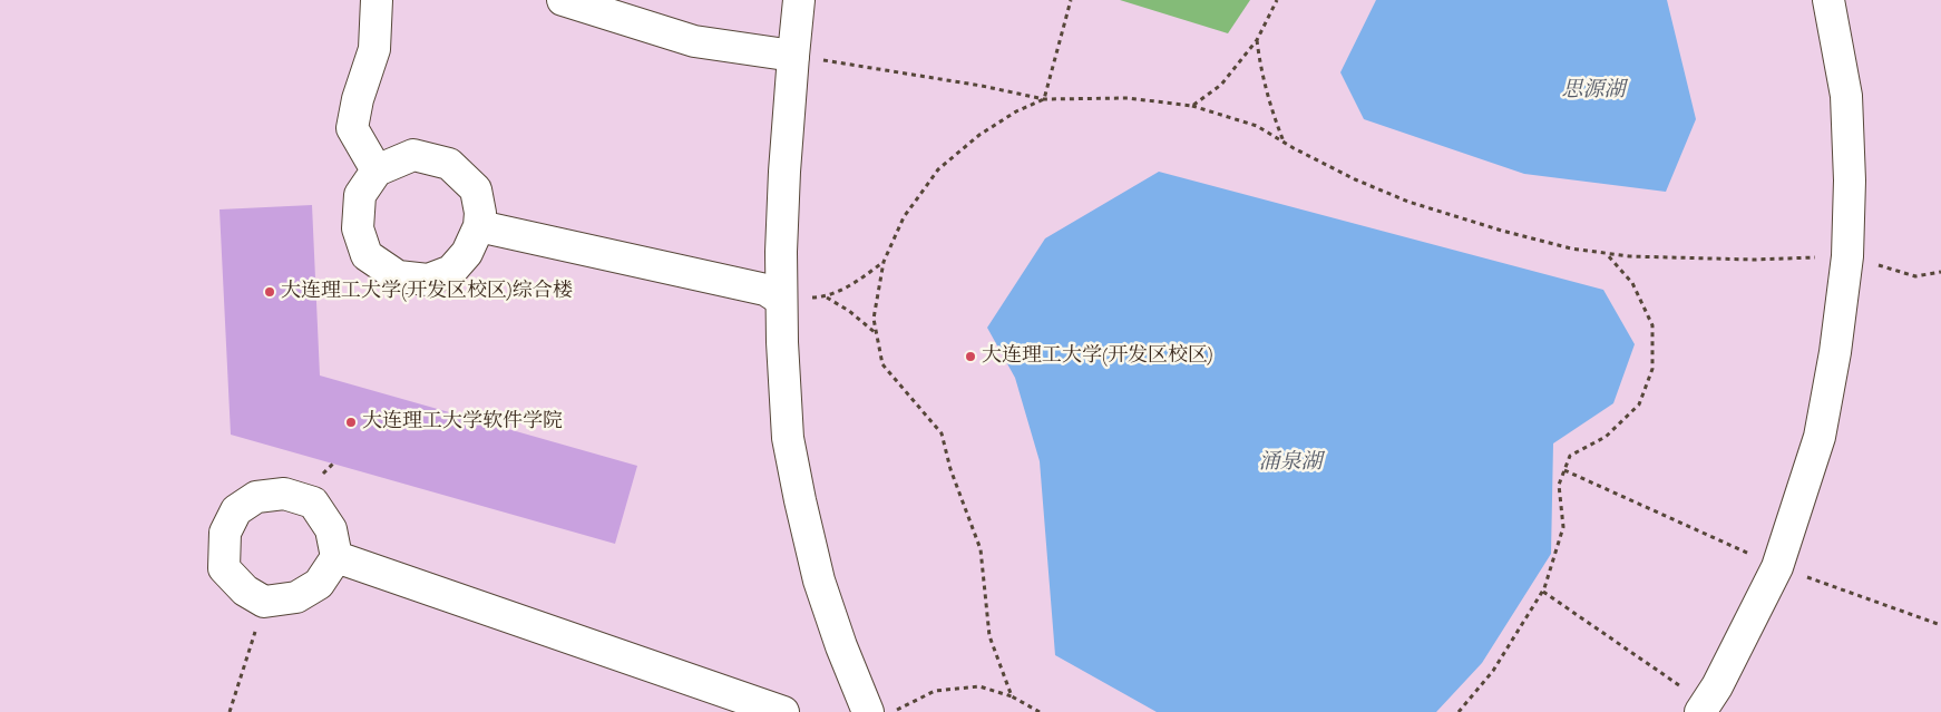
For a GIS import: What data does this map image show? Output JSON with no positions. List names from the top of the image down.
{
  "water": ["思源湖", "涌泉湖"],
  "places": ["大连理工大学(开发区校区)综合楼", "大连理工大学(开发区校区)", "大连理工大学软件学院"]
}
